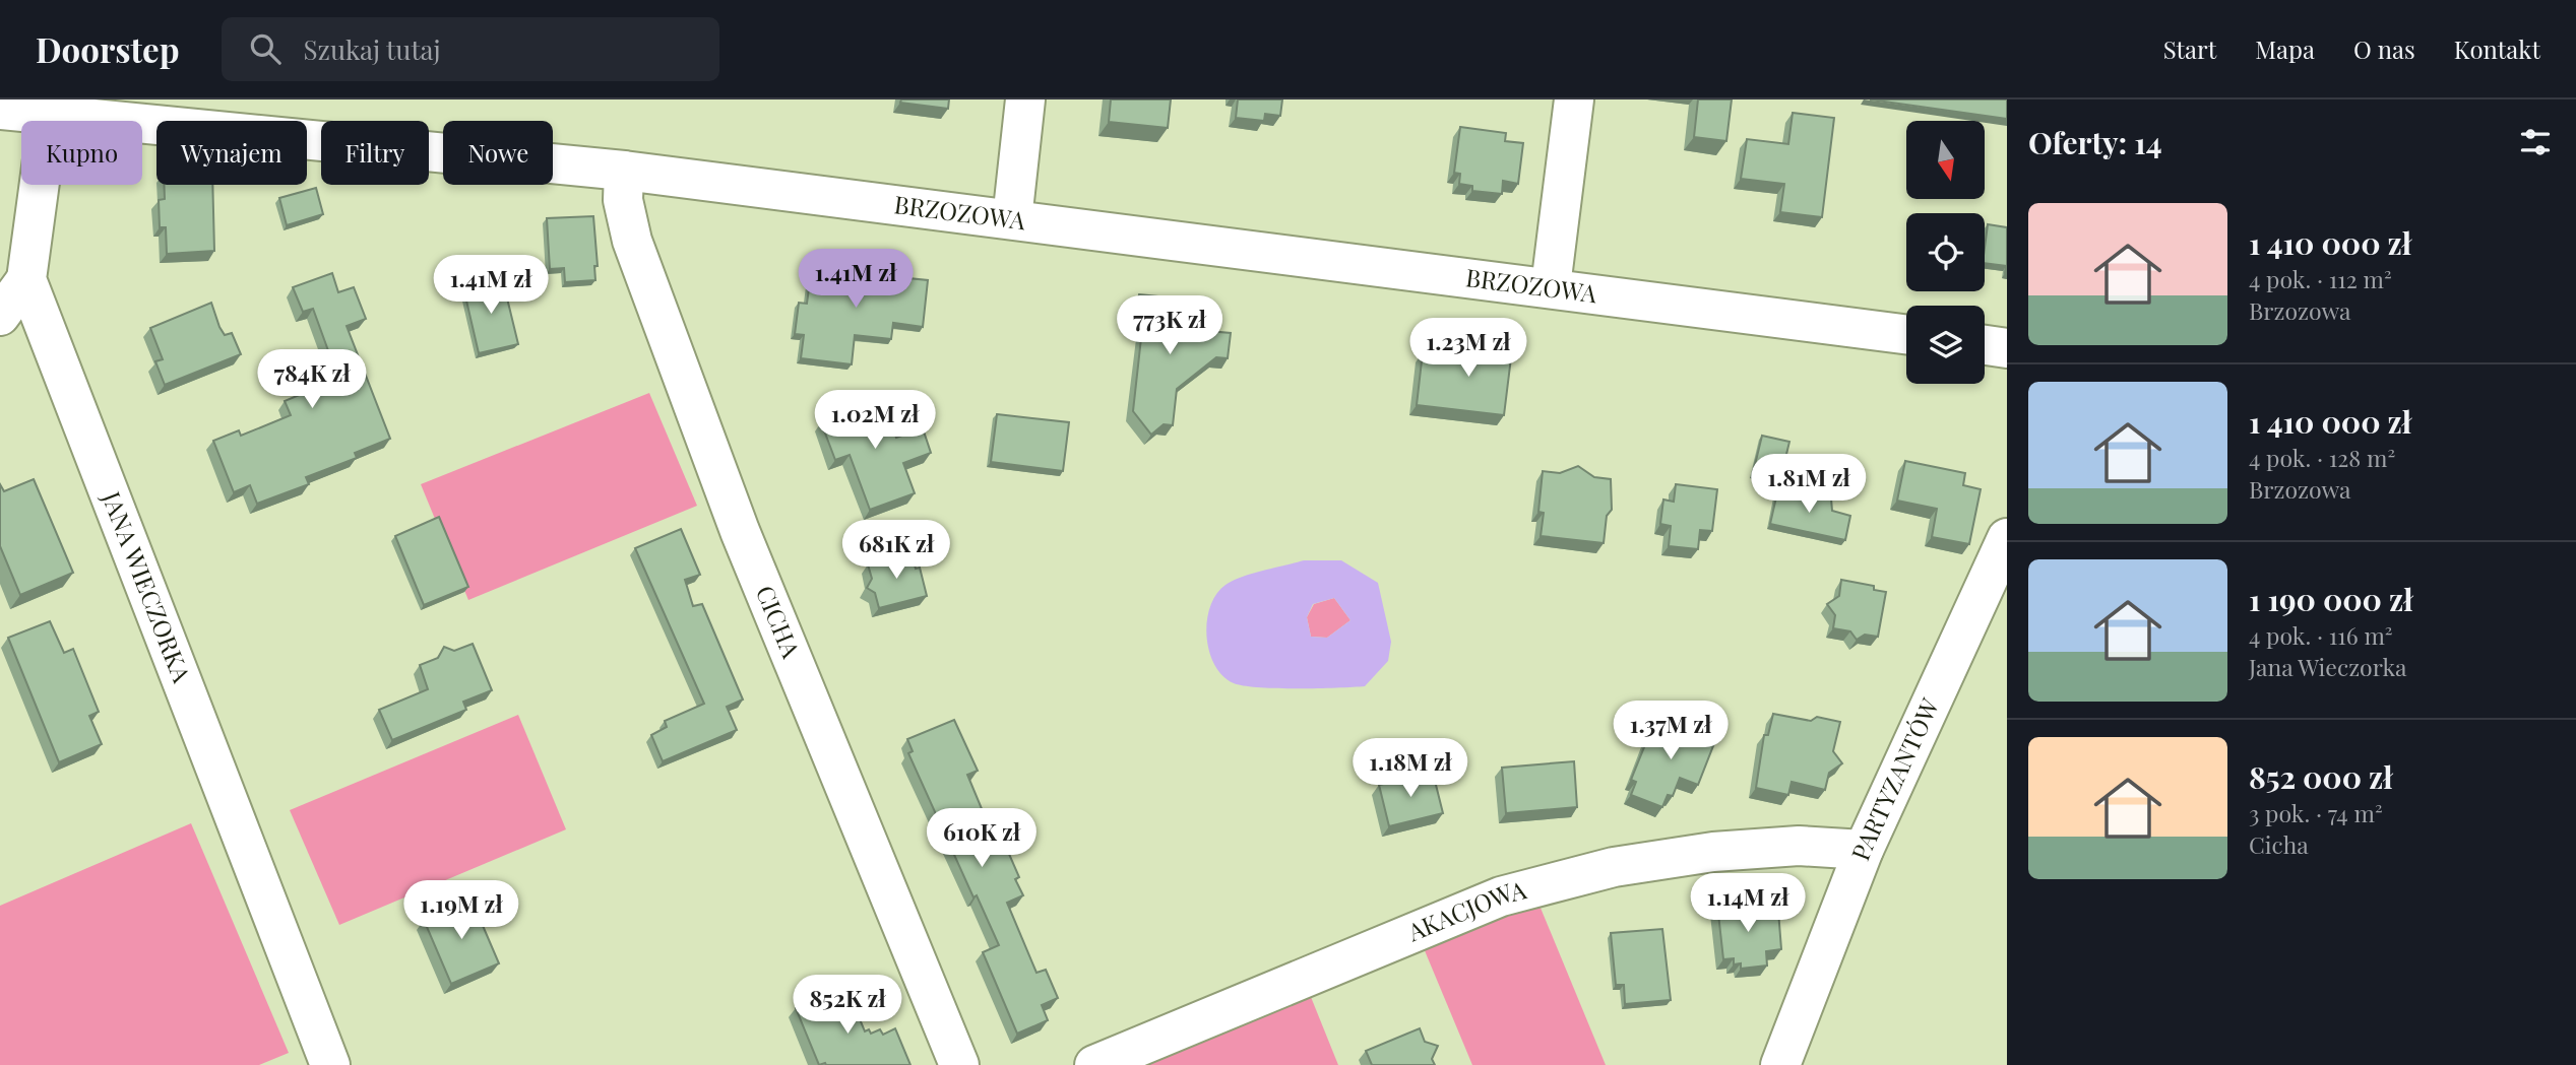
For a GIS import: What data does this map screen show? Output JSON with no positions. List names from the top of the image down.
{
  "streets": {
    "street": [
      "BRZOZOWA",
      "JANA WIECZORKA",
      "CICHA",
      "PARTYZANTÓW",
      "AKACJOWA"
    ]
  },
  "crossings": [
    ["BRZOZOWA", "JANA WIECZORKA"],
    ["BRZOZOWA", "CICHA"],
    ["PARTYZANTÓW", "AKACJOWA"]
  ],
  "north": "bottom",
  "page": {
    "header": "Doorstep",
    "search": "Szukaj tutaj",
    "nav": [
      "Start",
      "Mapa",
      "O nas",
      "Kontakt"
    ],
    "heading": "Oferty: 14",
    "chip": [
      "Kupno",
      "Wynajem",
      "Filtry",
      "Nowe"
    ],
    "list": [
      {
        "name": "1 410 000 zł",
        "note": "4 pok. · 112 m² · Brzozowa"
      },
      {
        "name": "1 410 000 zł",
        "note": "4 pok. · 128 m² · Brzozowa"
      },
      {
        "name": "1 190 000 zł",
        "note": "4 pok. · 116 m² · Jana Wieczorka"
      },
      {
        "name": "852 000 zł",
        "note": "3 pok. · 74 m² · Cicha"
      }
    ],
    "price": [
      "1.41M zł",
      "1.41M zł",
      "773K zł",
      "1.23M zł",
      "784K zł",
      "1.02M zł",
      "1.81M zł",
      "681K zł",
      "1.37M zł",
      "1.18M zł",
      "610K zł",
      "1.14M zł",
      "1.19M zł",
      "852K zł"
    ]
  }
}
